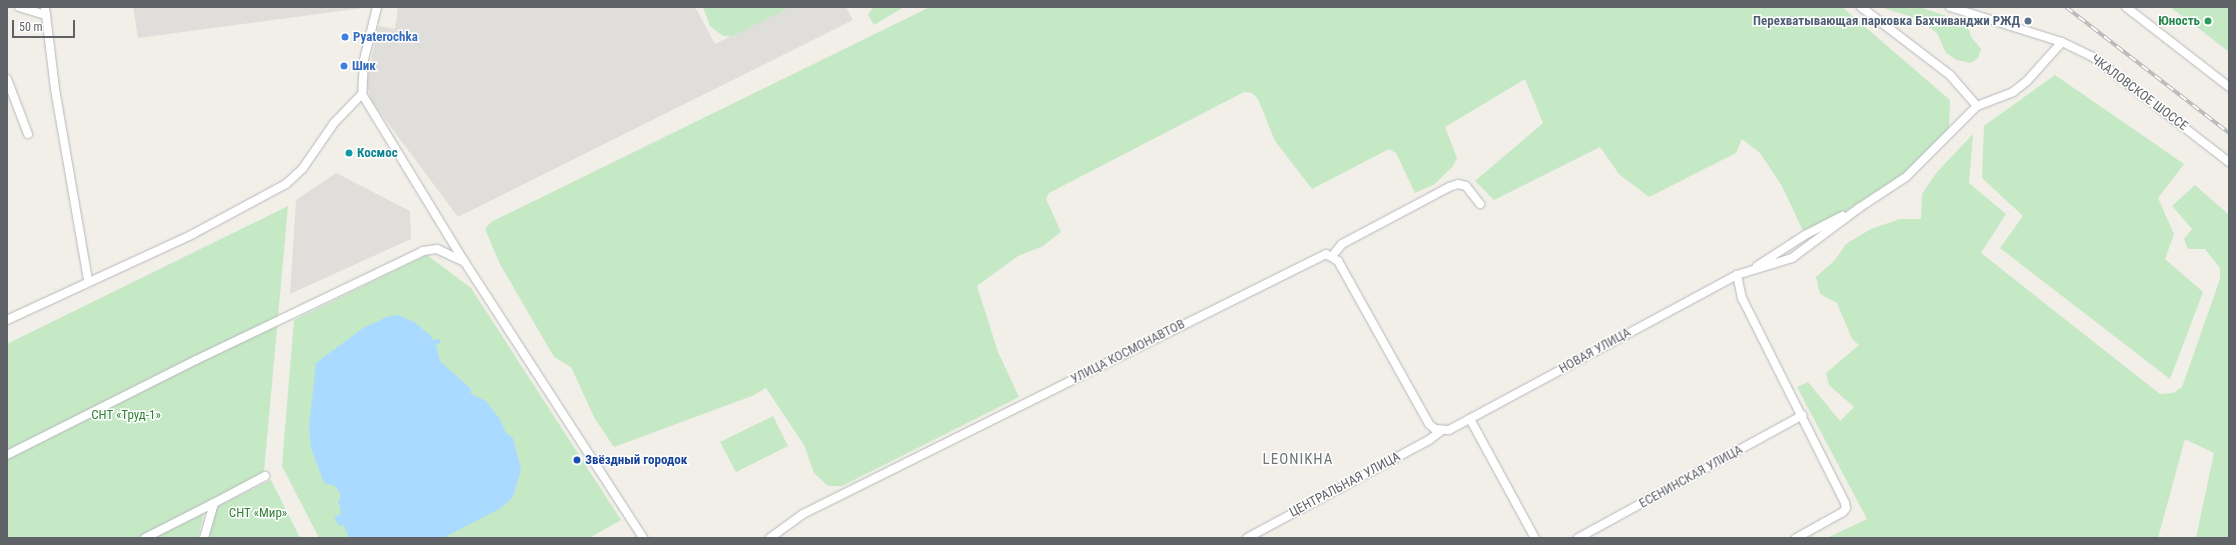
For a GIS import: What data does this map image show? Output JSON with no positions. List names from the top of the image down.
{
  "streets": {
    "street": [
      "ЧКАЛОВСКОЕ ШОССЕ",
      "НОВАЯ УЛИЦА",
      "УЛИЦА КОСМОНАВТОВ",
      "ЕСЕНИНСКАЯ УЛИЦА",
      "ЦЕНТРАЛЬНАЯ УЛИЦА"
    ]
  },
  "crossings": [
    ["НОВАЯ УЛИЦА", "ЦЕНТРАЛЬНАЯ УЛИЦА"]
  ],
  "districts": ["LEONIKHA"],
  "parks": ["СНТ «Труд-1»", "СНТ «Мир»"],
  "places": [
    "Перехватывающая парковка Бахчиванджи РЖД",
    "Юность",
    "Pyaterochka",
    "Шик",
    "Космос",
    "Звёздный городок"
  ],
  "scale_bar": "50 m"
}
